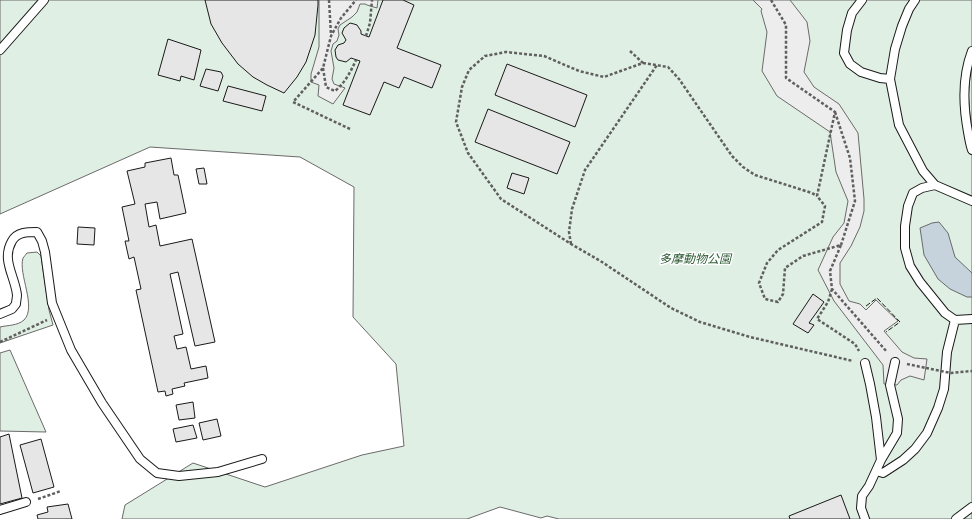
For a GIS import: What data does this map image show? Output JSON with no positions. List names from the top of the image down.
{
  "parks": ["多摩動物公園"]
}
